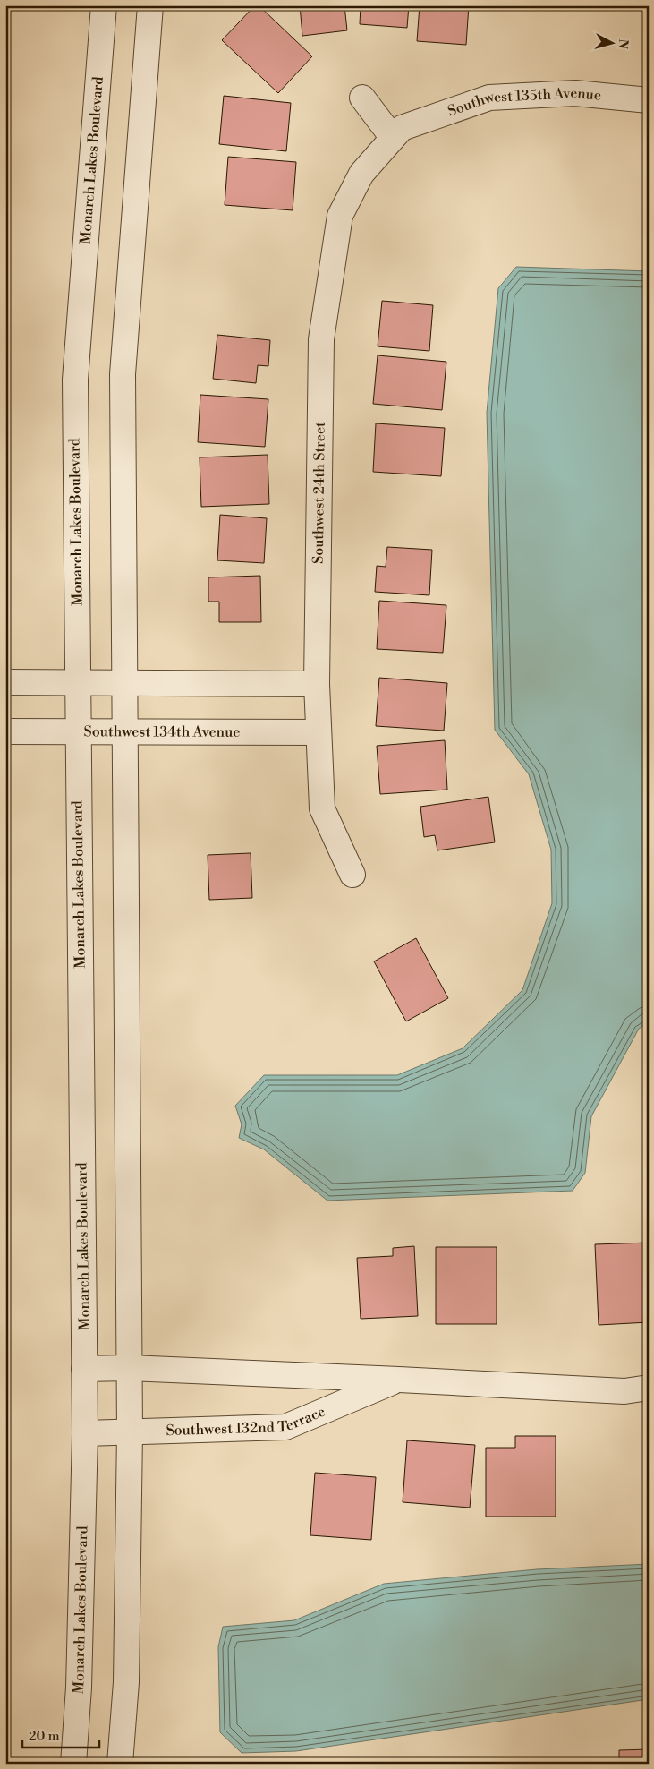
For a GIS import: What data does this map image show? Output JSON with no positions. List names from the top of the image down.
{
  "streets": {
    "street": [
      "Southwest 135th Avenue",
      "Monarch Lakes Boulevard",
      "Southwest 24th Street",
      "Southwest 134th Avenue",
      "Southwest 132nd Terrace"
    ]
  },
  "crossings": [
    ["Southwest 135th Avenue", "Southwest 24th Street"],
    ["Monarch Lakes Boulevard", "Southwest 134th Avenue"],
    ["Monarch Lakes Boulevard", "Southwest 132nd Terrace"],
    ["Southwest 24th Street", "Southwest 134th Avenue"]
  ],
  "scale_bar": "20 m",
  "north": "right"
}
